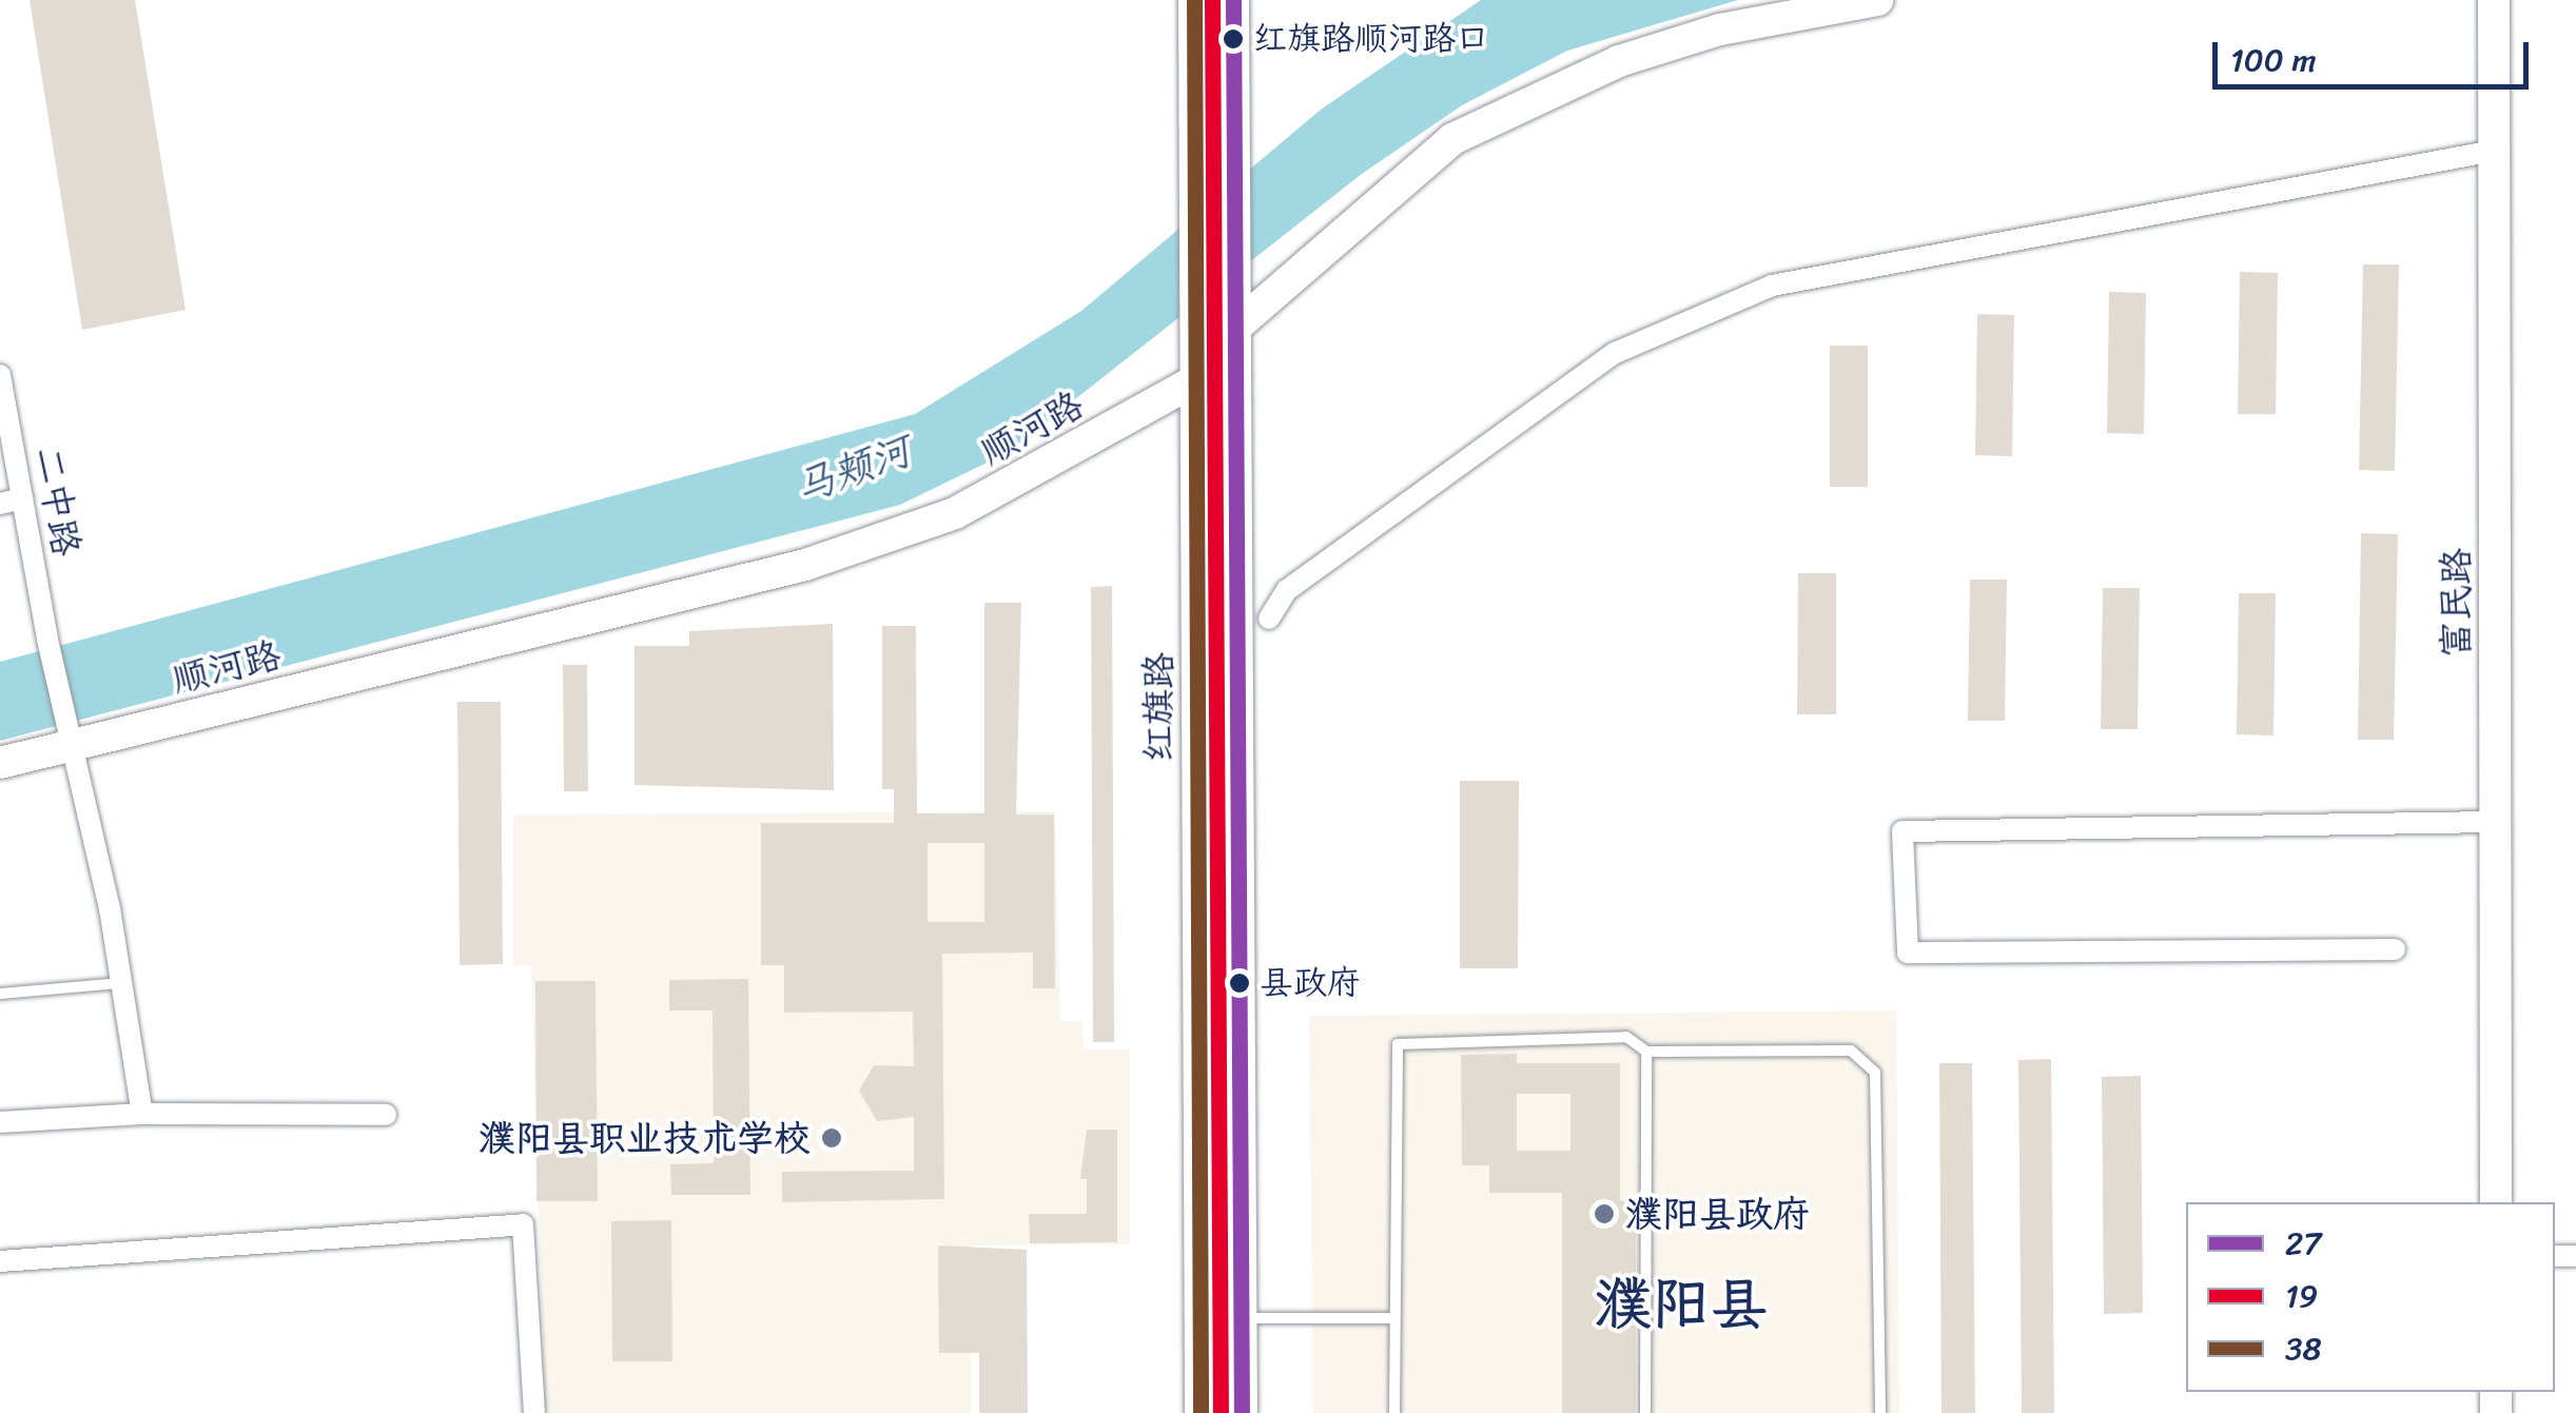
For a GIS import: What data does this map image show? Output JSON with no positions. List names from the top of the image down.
{
  "streets": {
    "street": [
      "顺河路",
      "二中路",
      "富民路",
      "红旗路"
    ]
  },
  "crossings": [
    ["顺河路", "二中路"],
    ["顺河路", "红旗路"]
  ],
  "districts": ["濮阳县"],
  "water": ["马颊河"],
  "places": [
    "红旗路顺河路口",
    "县政府",
    "濮阳县职业技术学校",
    "濮阳县政府"
  ],
  "lines": ["transit line 27", "transit line 19", "transit line 38"],
  "legend": ["27", "19", "38"],
  "scale_bar": "100 m"
}
